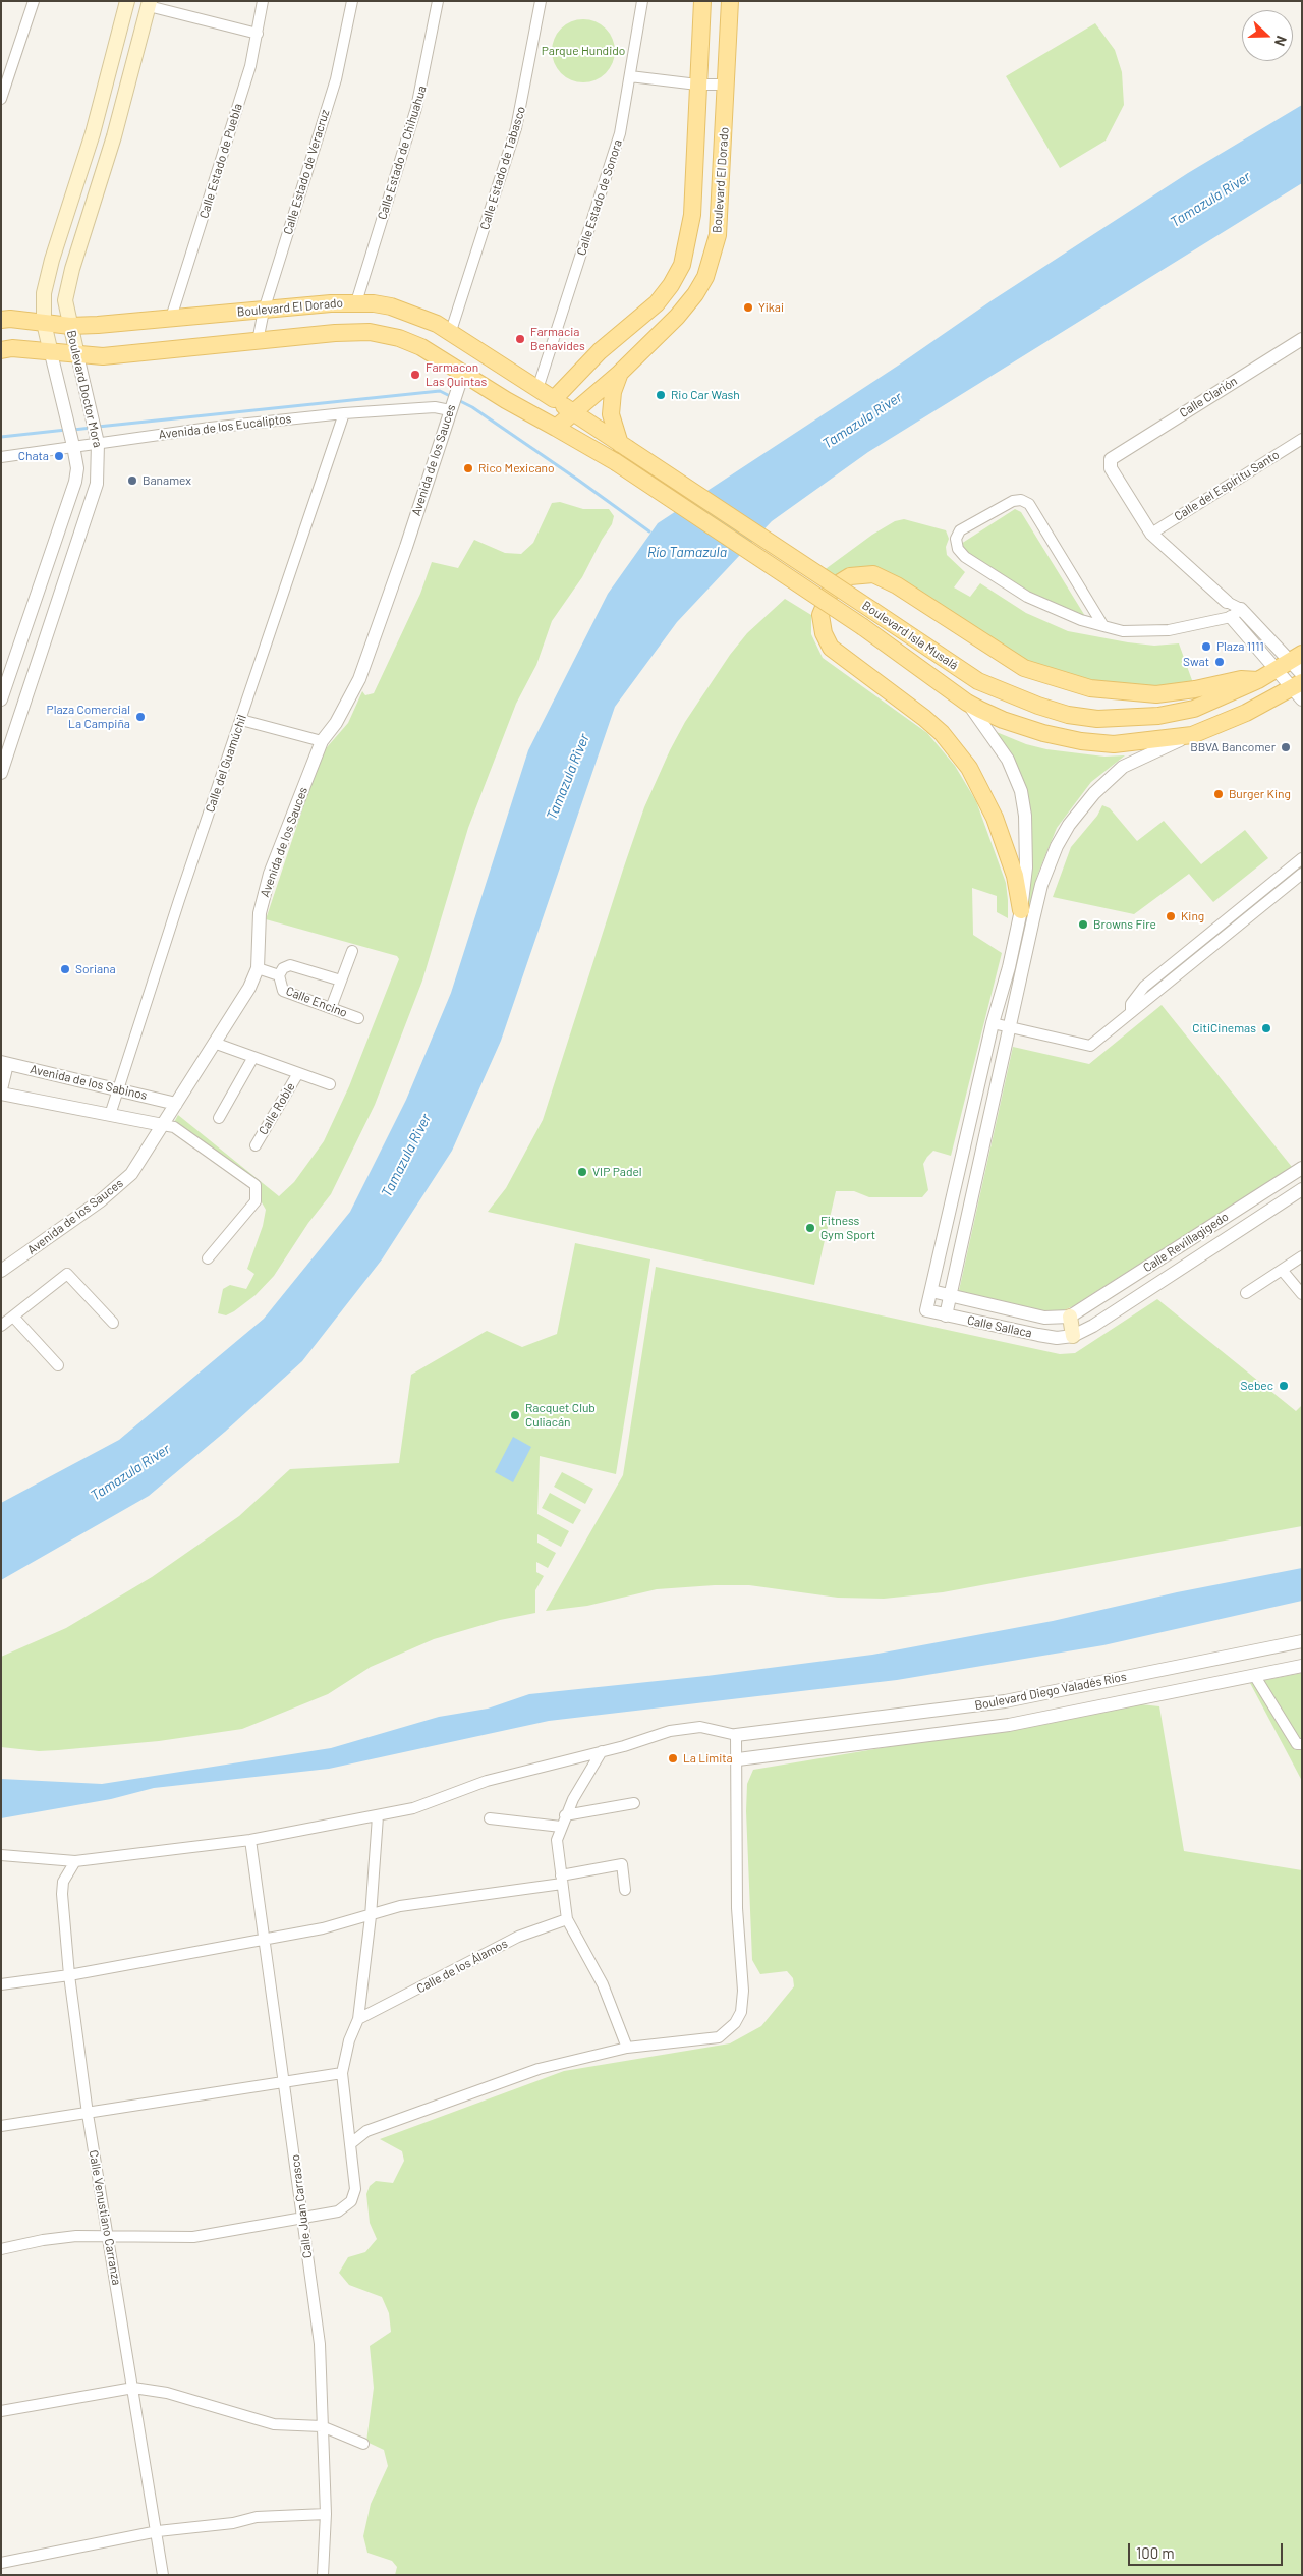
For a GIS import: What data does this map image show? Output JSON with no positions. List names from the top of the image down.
{
  "streets": {
    "main road": ["Boulevard El Dorado", "Boulevard Doctor Mora", "Boulevard Isla Musalá"],
    "street": [
      "Calle Estado de Chihuahua",
      "Calle Estado de Puebla",
      "Calle Estado de Tabasco",
      "Calle Estado de Veracruz",
      "Calle Estado de Sonora",
      "Calle Clarión",
      "Avenida de los Eucaliptos",
      "Avenida de los Sauces",
      "Calle del Espíritu Santo",
      "Calle del Guamúchil",
      "Calle Encino",
      "Avenida de los Sabinos",
      "Calle Roble",
      "Calle Revillagigedo",
      "Calle Sallaca",
      "Boulevard Diego Valadés Ríos",
      "Calle de los Álamos",
      "Calle Juan Carrasco",
      "Calle Venustiano Carranza"
    ]
  },
  "crossings": [
    ["Calle Estado de Chihuahua", "Boulevard El Dorado"],
    ["Calle Estado de Puebla", "Boulevard El Dorado"],
    ["Calle Estado de Tabasco", "Boulevard El Dorado"],
    ["Calle Estado de Veracruz", "Boulevard El Dorado"],
    ["Boulevard El Dorado", "Calle Estado de Sonora"],
    ["Boulevard El Dorado", "Boulevard Doctor Mora"],
    ["Boulevard El Dorado", "Boulevard Isla Musalá"],
    ["Boulevard Doctor Mora", "Avenida de los Eucaliptos"],
    ["Calle Clarión", "Calle del Espíritu Santo"],
    ["Avenida de los Eucaliptos", "Avenida de los Sauces"],
    ["Avenida de los Eucaliptos", "Calle del Guamúchil"],
    ["Avenida de los Sauces", "Calle Encino"],
    ["Avenida de los Sauces", "Avenida de los Sabinos"],
    ["Calle del Guamúchil", "Avenida de los Sabinos"],
    ["Calle Revillagigedo", "Calle Sallaca"]
  ],
  "water": ["Tamazula River", "Río Tamazula"],
  "parks": ["Parque Hundido"],
  "places": [
    "Yikai",
    "Farmacia Benavides",
    "Farmacon Las Quintas",
    "Rio Car Wash",
    "Chata",
    "Rico Mexicano",
    "Banamex",
    "Plaza 1111",
    "Swat",
    "Plaza Comercial La Campiña",
    "BBVA Bancomer",
    "Burger King",
    "King",
    "Browns Fire",
    "Soriana",
    "CitiCinemas",
    "VIP Padel",
    "Fitness Gym Sport",
    "Sebec",
    "Racquet Club Culiacán",
    "La Limita"
  ],
  "scale_bar": "100 m",
  "north": "right"
}
